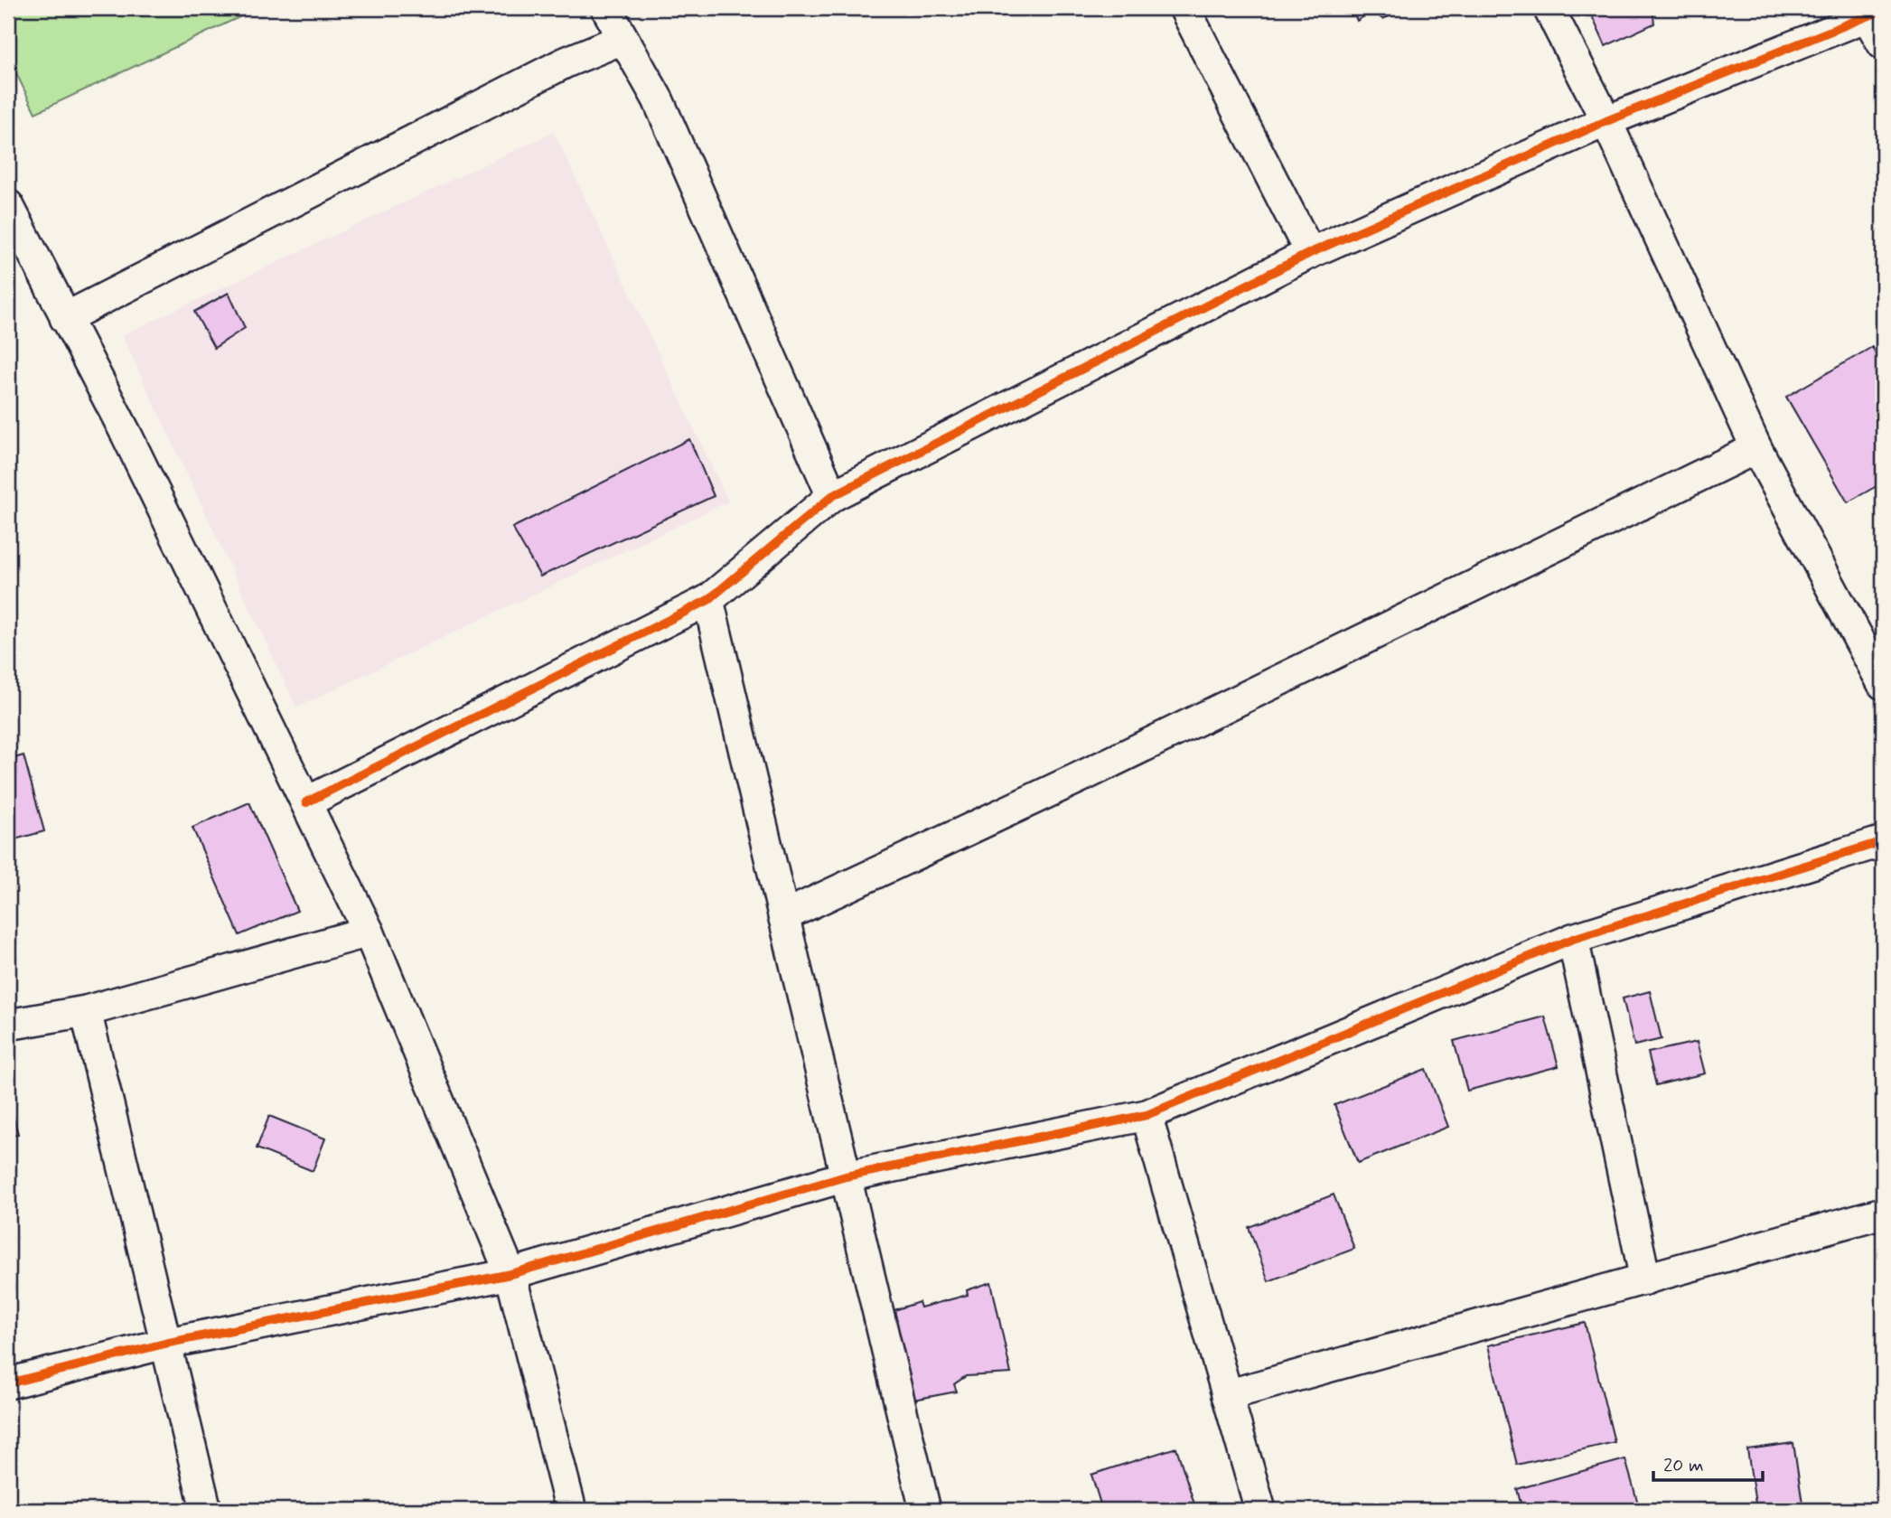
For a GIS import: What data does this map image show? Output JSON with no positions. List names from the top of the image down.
{
  "scale_bar": "20 m"
}
